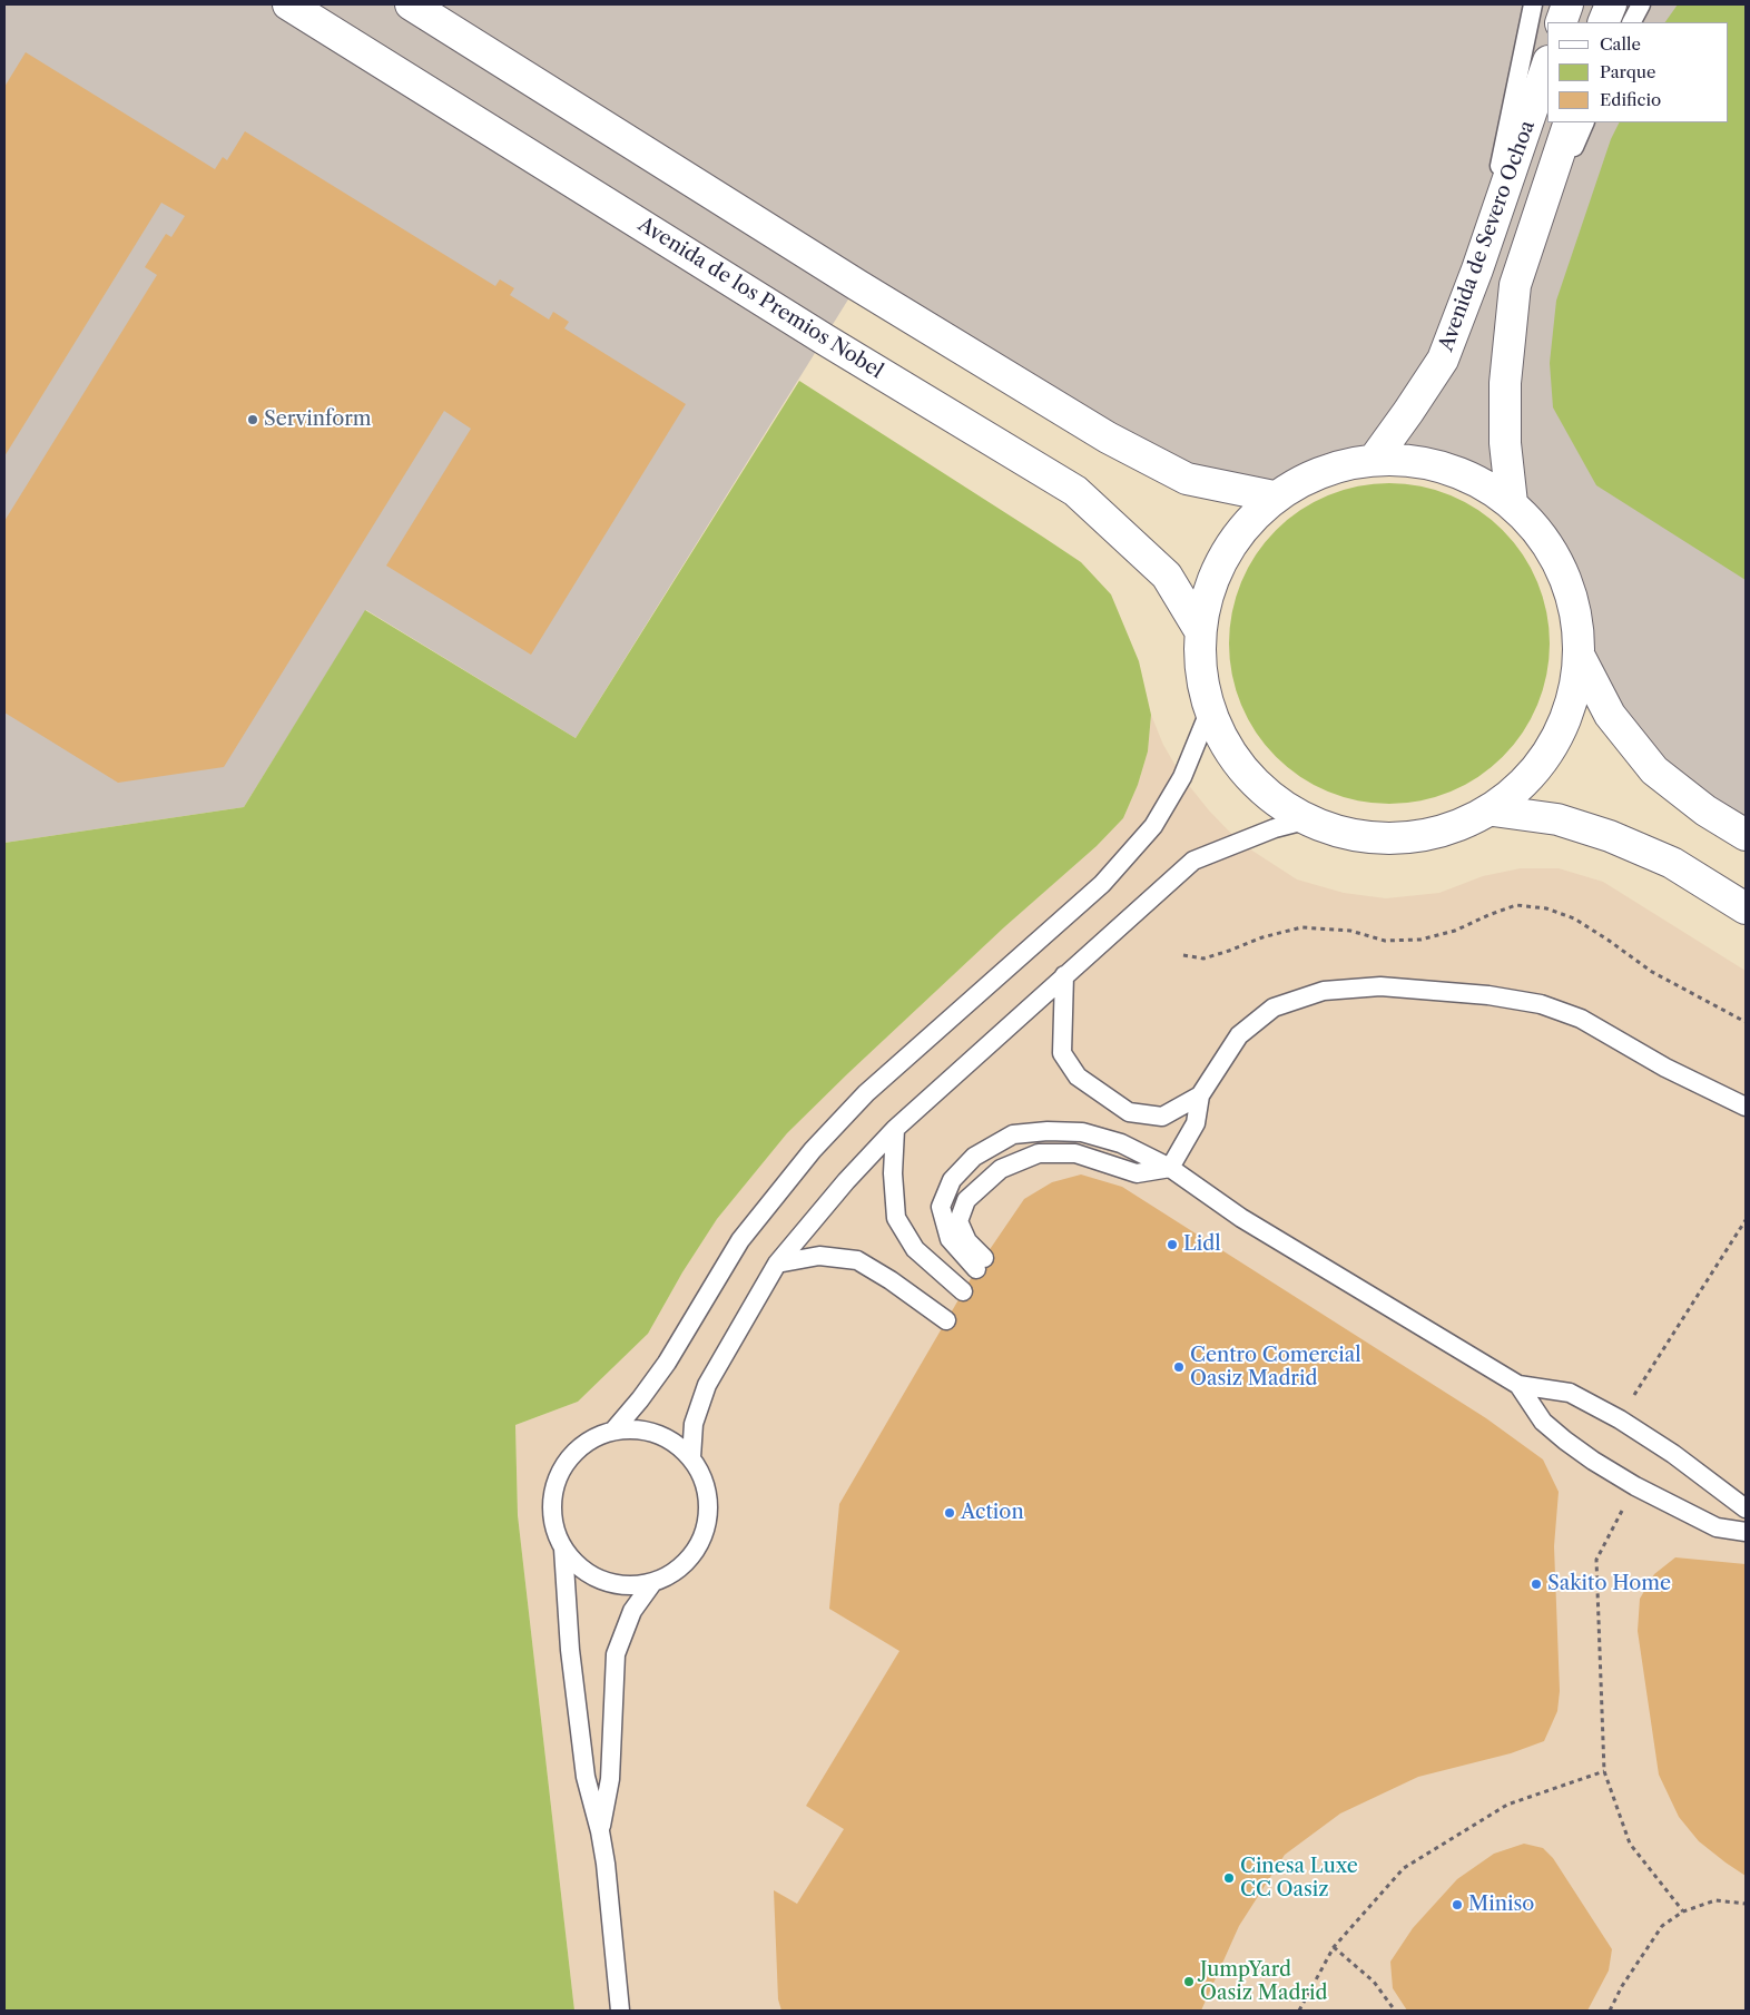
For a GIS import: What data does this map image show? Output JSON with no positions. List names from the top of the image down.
{
  "streets": {
    "street": ["Avenida de Severo Ochoa", "Avenida de los Premios Nobel"]
  },
  "places": [
    "Servinform",
    "Lidl",
    "Centro Comercial Oasiz Madrid",
    "Action",
    "Sakito Home",
    "Cinesa Luxe CC Oasiz",
    "Miniso",
    "JumpYard Oasiz Madrid"
  ],
  "legend": ["Calle", "Parque", "Edificio"]
}
